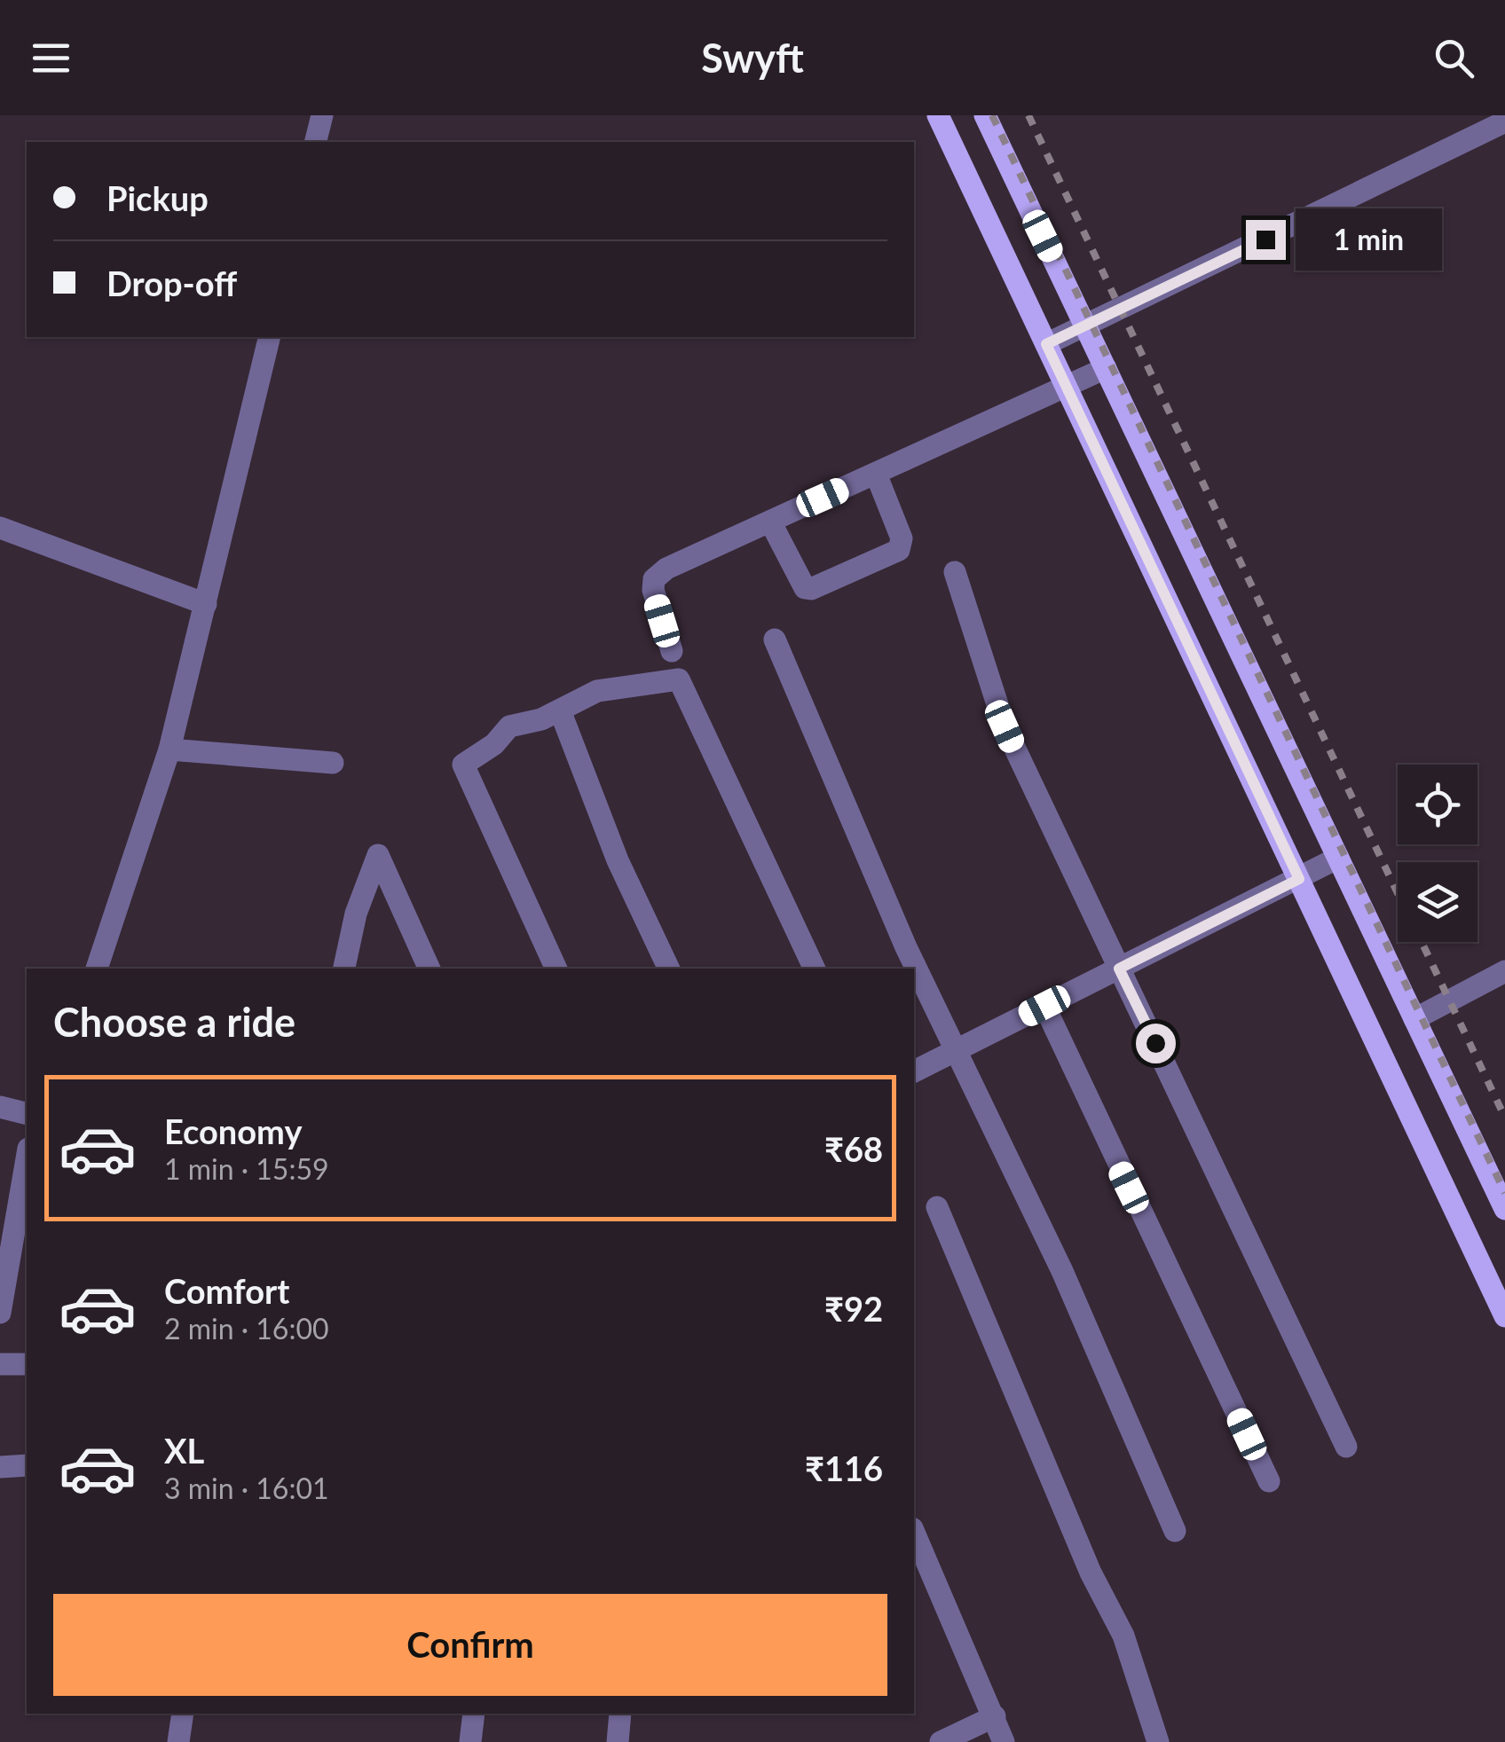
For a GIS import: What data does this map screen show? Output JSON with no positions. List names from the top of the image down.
{
  "page": {
    "header": "Swyft",
    "banner": ["Pickup", "Drop-off"],
    "bubble": "1 min",
    "heading": "Choose a ride",
    "list": [
      {
        "name": "Economy",
        "note": "1 min · 15:59",
        "value": "₹68"
      },
      {
        "name": "Comfort",
        "note": "2 min · 16:00",
        "value": "₹92"
      },
      {
        "name": "XL",
        "note": "3 min · 16:01",
        "value": "₹116"
      }
    ],
    "buttons": "Confirm"
  }
}
